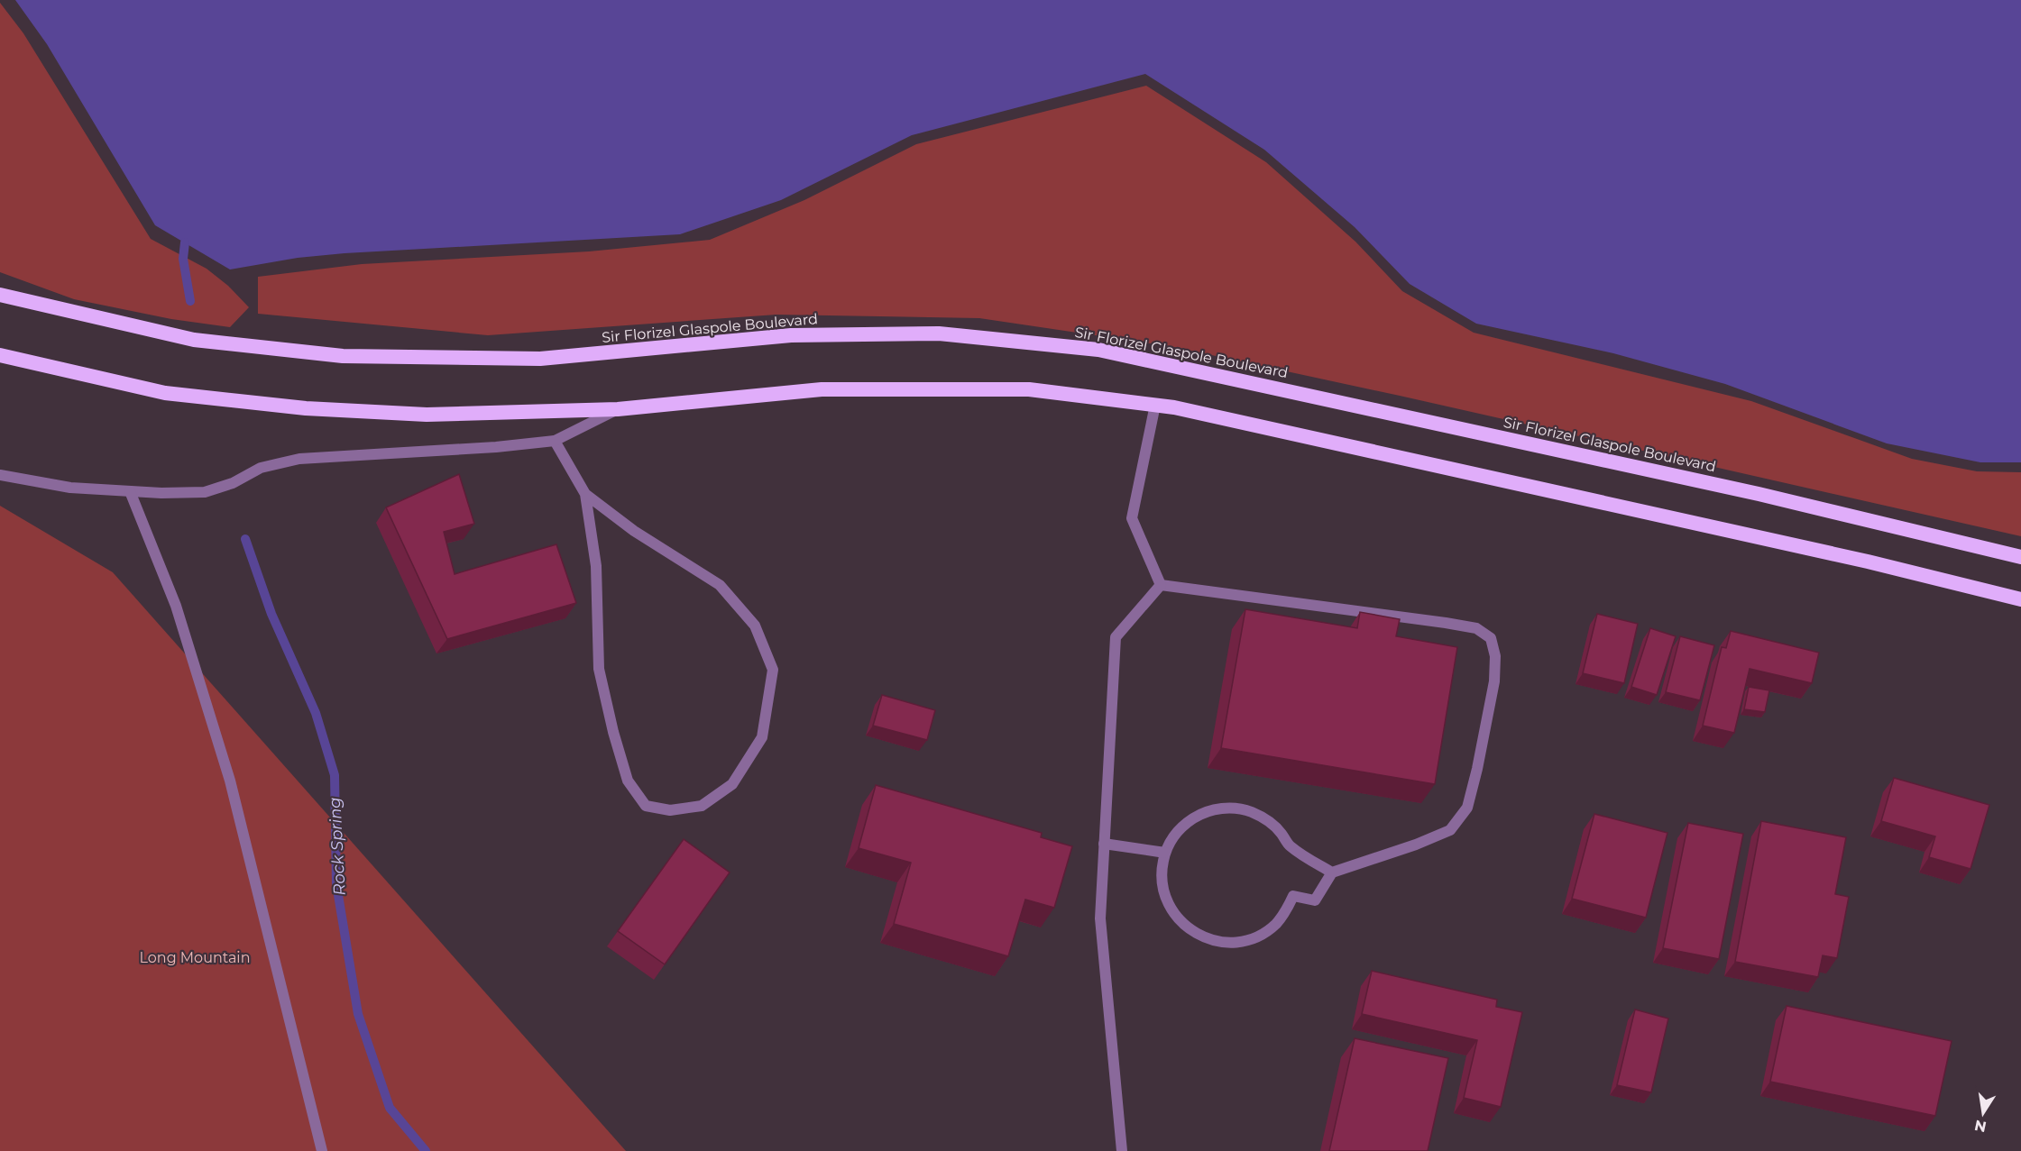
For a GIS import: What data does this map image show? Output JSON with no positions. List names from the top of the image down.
{
  "streets": {
    "highway": ["Sir Florizel Glaspole Boulevard"]
  },
  "water": ["Rock Spring"],
  "parks": ["Long Mountain"],
  "north": "bottom"
}
